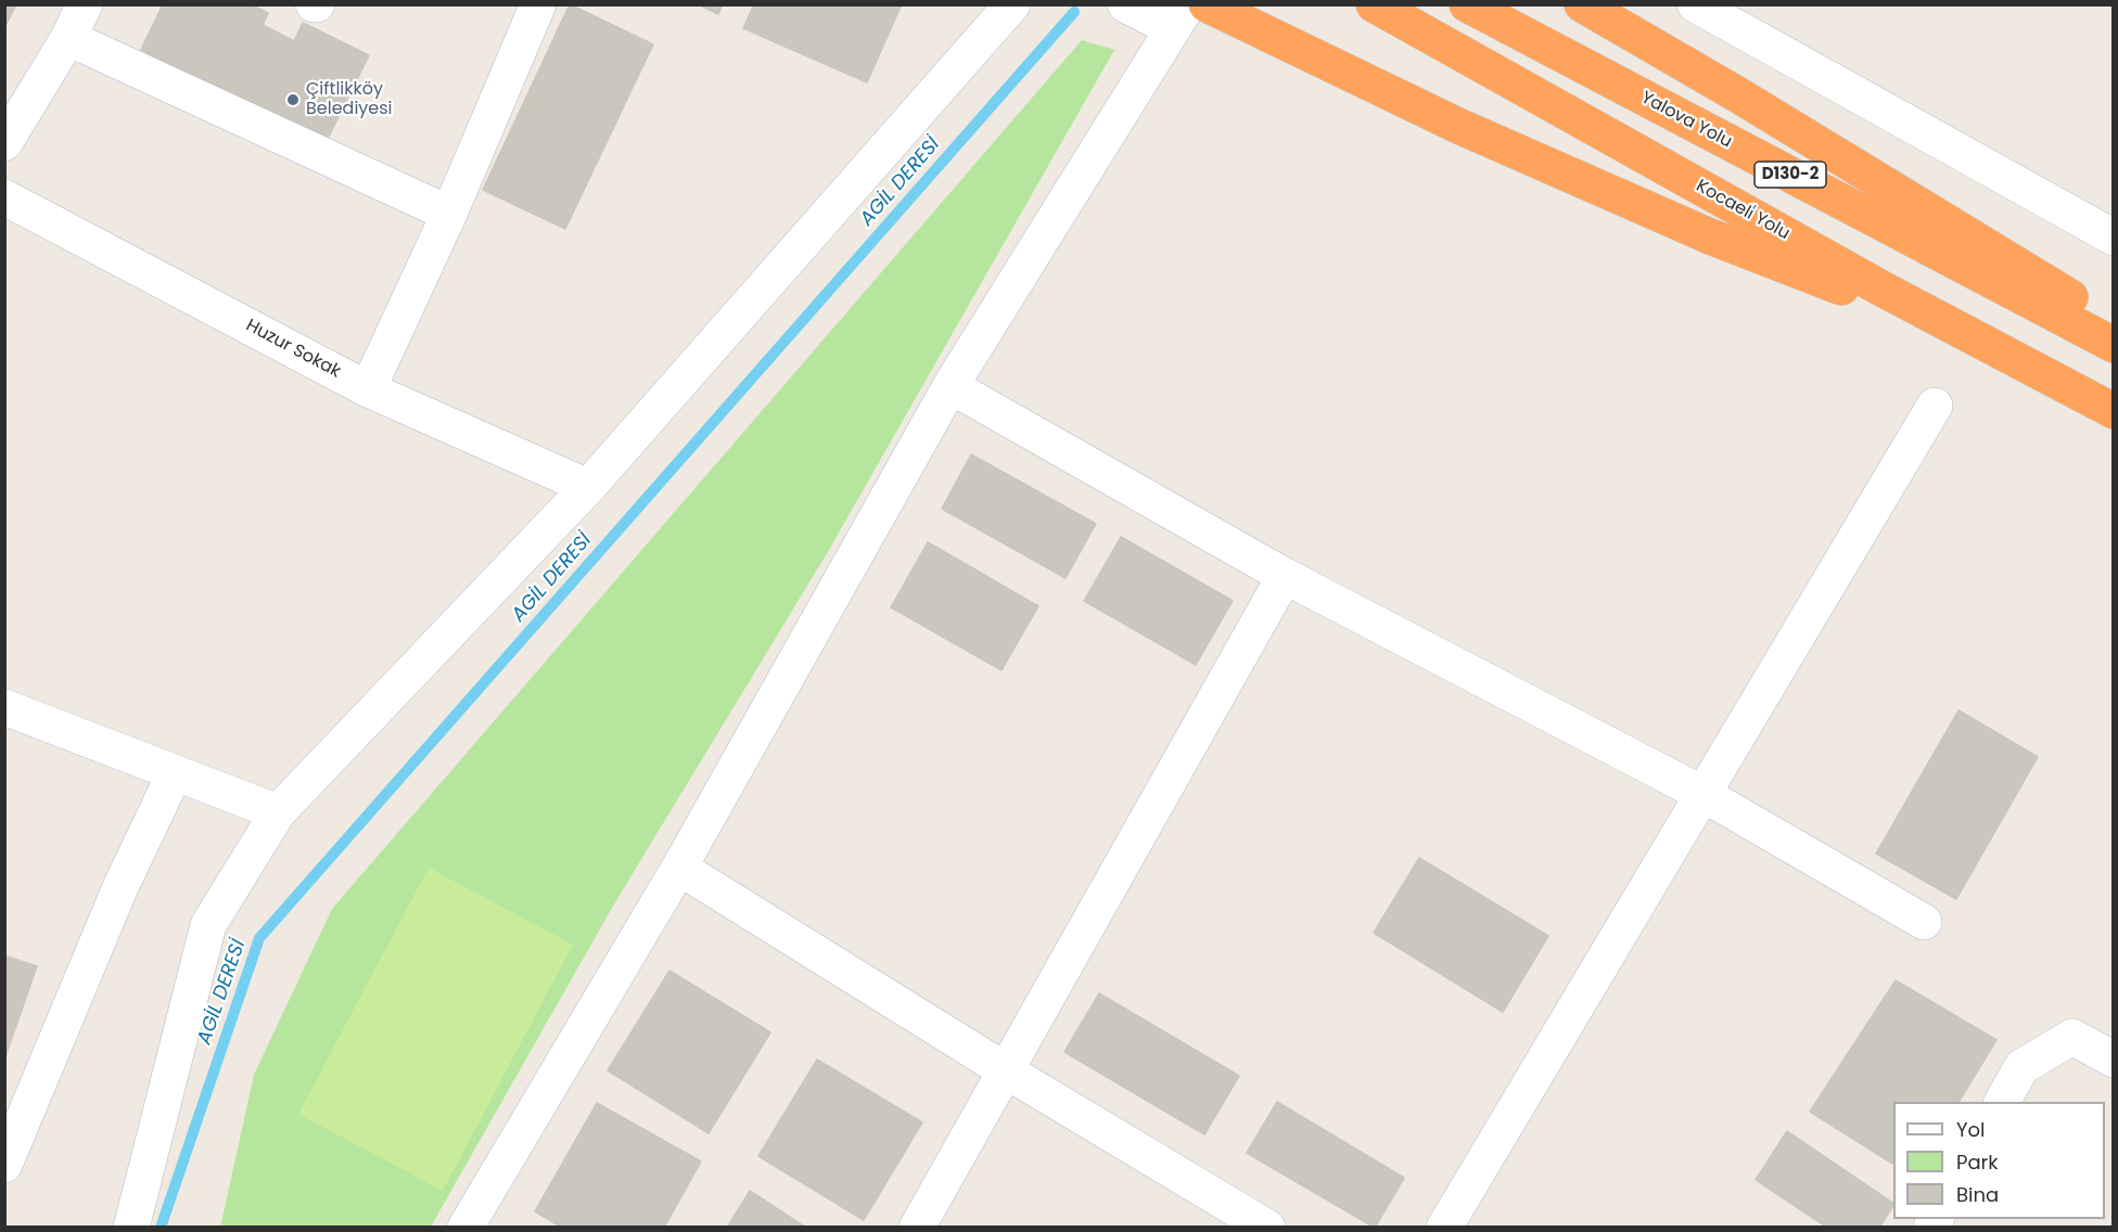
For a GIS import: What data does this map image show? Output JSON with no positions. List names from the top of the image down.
{
  "streets": {
    "highway": ["Yalova Yolu", "D130-2", "Kocaeli̇ Yolu"],
    "street": ["Huzur Sokak"]
  },
  "water": ["AGİL DERESİ"],
  "places": ["Çiftlikköy Belediyesi"],
  "legend": ["Yol", "Park", "Bina"]
}
